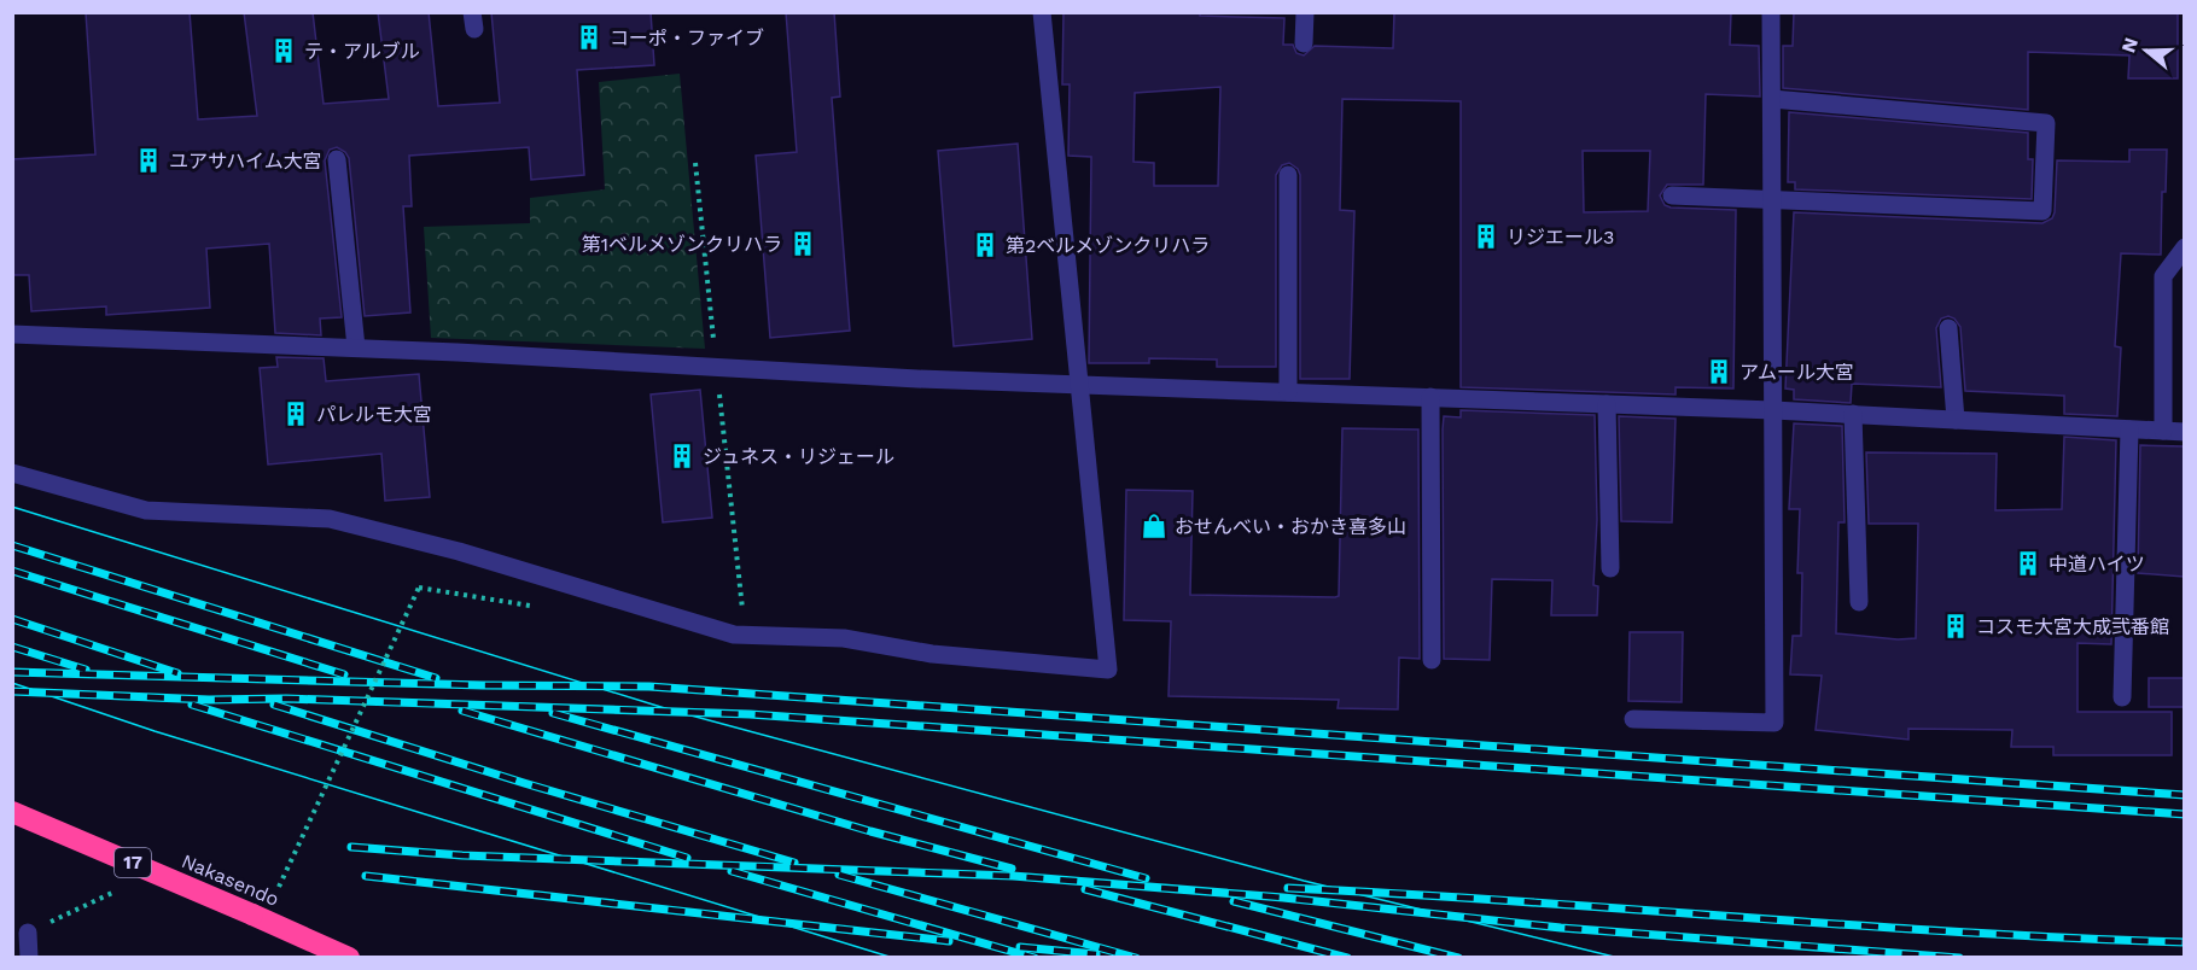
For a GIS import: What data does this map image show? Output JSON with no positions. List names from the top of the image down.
{
  "streets": {
    "highway": ["17", "Nakasendo"]
  },
  "places": {
    "building": [
      "コーポ・ファイブ",
      "テ・アルブル",
      "ユアサハイム大宮",
      "リジエール3",
      "第1ベルメゾンクリハラ",
      "第2ベルメゾンクリハラ",
      "アムール大宮",
      "パレルモ大宮",
      "ジュネス・リジェール",
      "中道ハイツ",
      "コスモ大宮大成弐番館"
    ],
    "shop": ["おせんべい・おかき喜多山"]
  },
  "north": "left"
}
